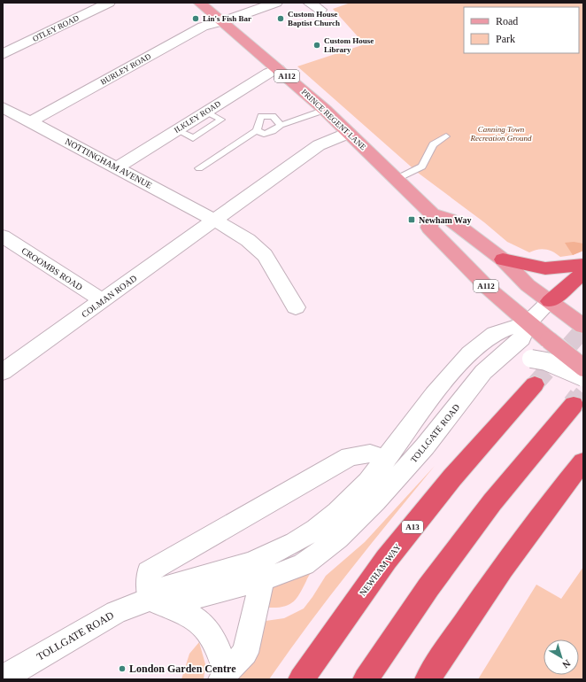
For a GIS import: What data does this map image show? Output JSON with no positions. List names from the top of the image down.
{
  "streets": {
    "highway": ["A13", "NEWHAM WAY"],
    "main road": ["A112", "PRINCE REGENT LANE"],
    "street": [
      "OTLEY ROAD",
      "BURLEY ROAD",
      "ILKLEY ROAD",
      "NOTTINGHAM AVENUE",
      "CROOMBS ROAD",
      "COLMAN ROAD",
      "TOLLGATE ROAD"
    ]
  },
  "crossings": [
    ["BURLEY ROAD", "PRINCE REGENT LANE"],
    ["BURLEY ROAD", "NOTTINGHAM AVENUE"],
    ["A112", "PRINCE REGENT LANE"],
    ["A112", "TOLLGATE ROAD"],
    ["ILKLEY ROAD", "PRINCE REGENT LANE"],
    ["ILKLEY ROAD", "NOTTINGHAM AVENUE"],
    ["PRINCE REGENT LANE", "COLMAN ROAD"],
    ["NOTTINGHAM AVENUE", "COLMAN ROAD"],
    ["CROOMBS ROAD", "COLMAN ROAD"]
  ],
  "parks": ["Canning Town Recreation Ground"],
  "places": {
    "other": [
      "Lin's Fish Bar",
      "Custom House Baptist Church",
      "Custom House Library",
      "London Garden Centre"
    ],
    "transit": ["Newham Way"]
  },
  "legend": ["Road", "Park"],
  "north": "bottom right"
}
